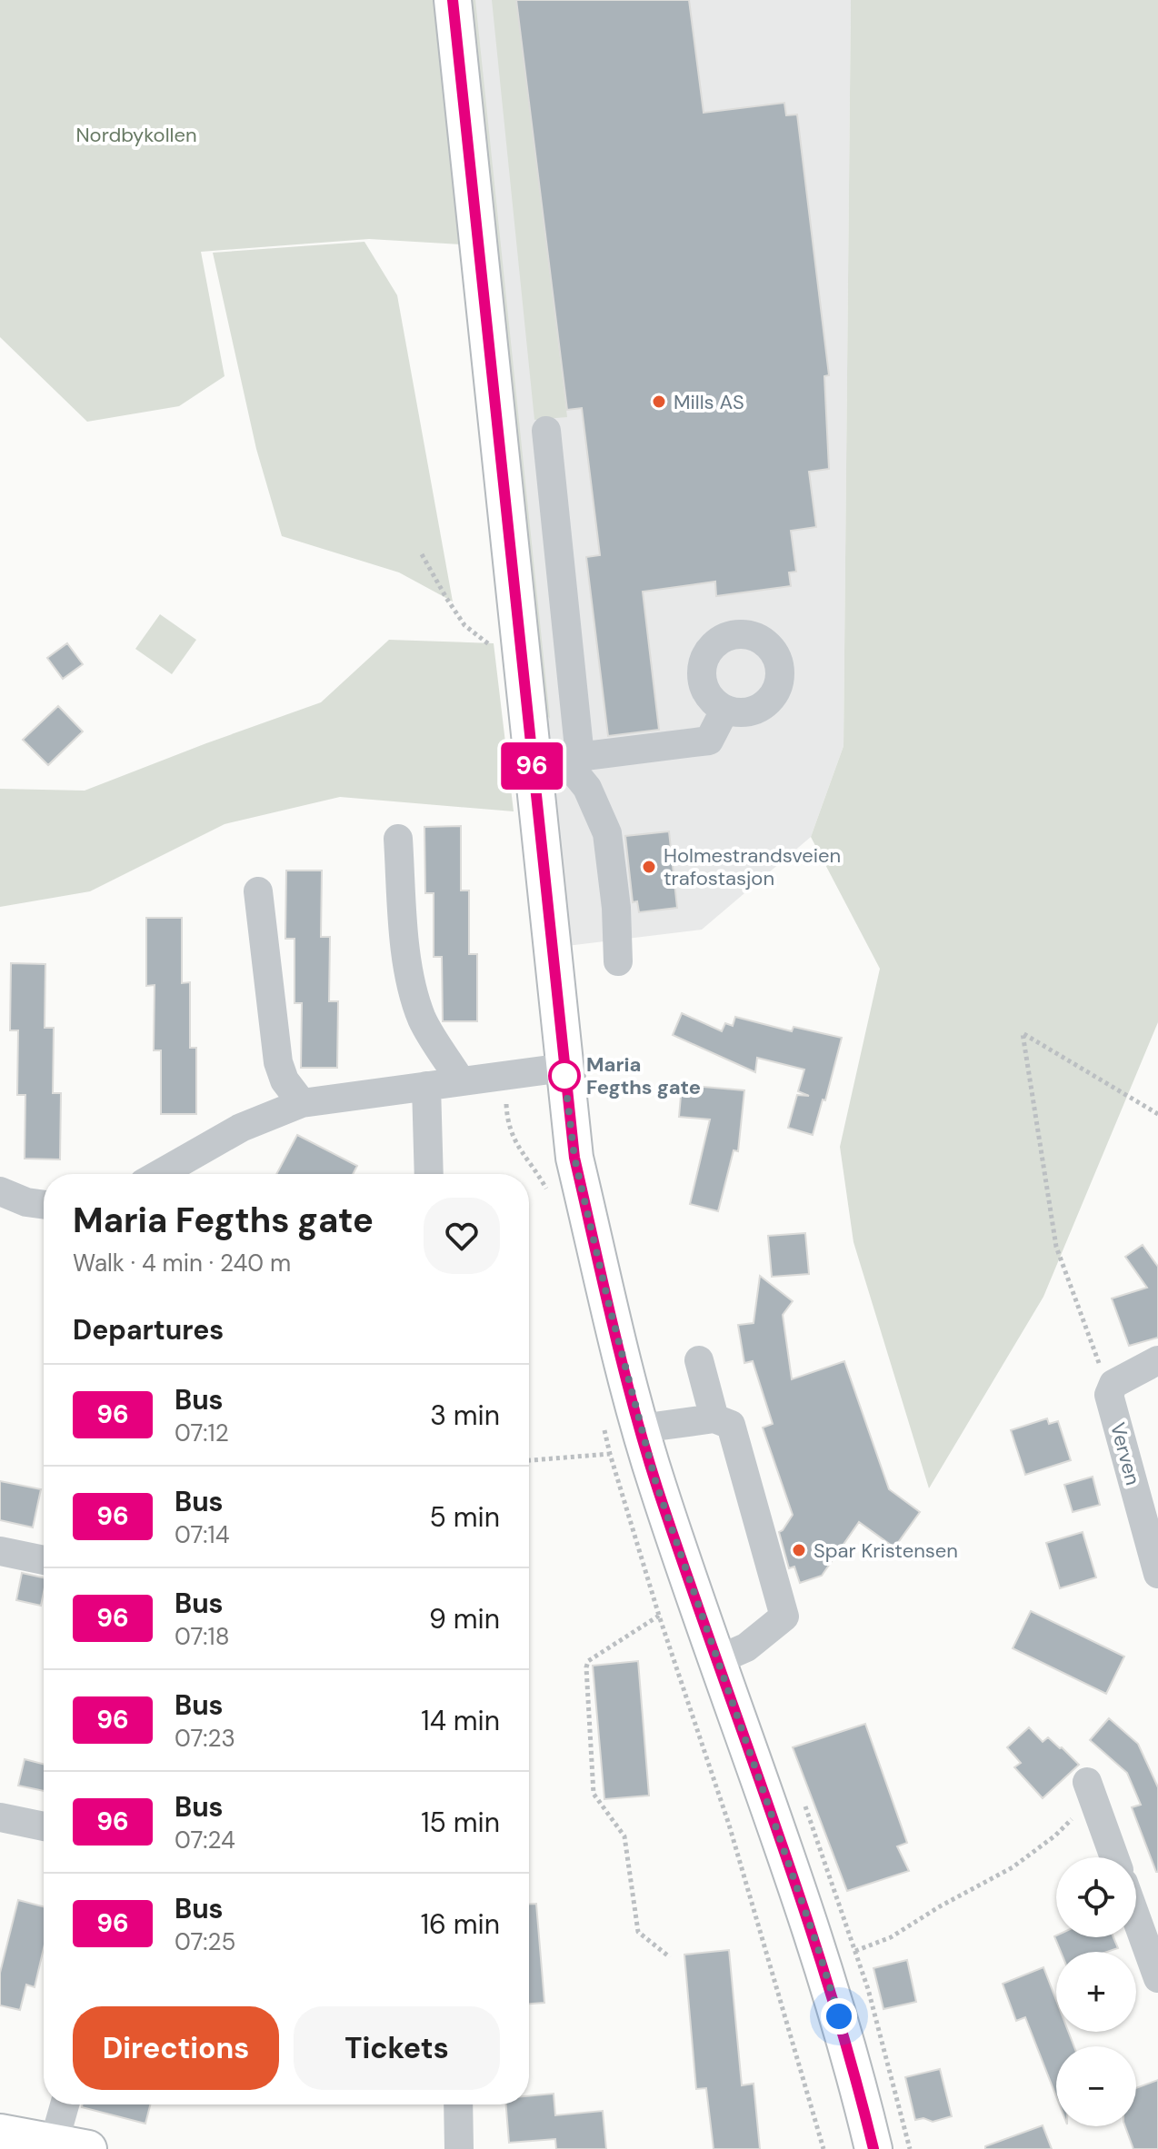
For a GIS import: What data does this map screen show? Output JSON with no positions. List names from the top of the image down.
{
  "streets": {
    "street": ["Verven"]
  },
  "parks": ["Nordbykollen"],
  "places": [
    "Mills AS",
    "Holmestrandsveien trafostasjon",
    "Maria Fegths gate",
    "Spar Kristensen"
  ],
  "lines": ["bus line 96"],
  "page": {
    "on_map": "96",
    "heading": [
      ["Maria Fegths gate", "Walk · 4 min · 240 m"],
      "Departures"
    ],
    "list": [
      {
        "mark": "96",
        "name": "Bus",
        "note": "07:12",
        "value": "3 min"
      },
      {
        "mark": "96",
        "name": "Bus",
        "note": "07:14",
        "value": "5 min"
      },
      {
        "mark": "96",
        "name": "Bus",
        "note": "07:18",
        "value": "9 min"
      },
      {
        "mark": "96",
        "name": "Bus",
        "note": "07:23",
        "value": "14 min"
      },
      {
        "mark": "96",
        "name": "Bus",
        "note": "07:24",
        "value": "15 min"
      },
      {
        "mark": "96",
        "name": "Bus",
        "note": "07:25",
        "value": "16 min"
      }
    ],
    "map_buttons": ["+", "−"],
    "buttons": ["Directions", "Tickets"]
  }
}
